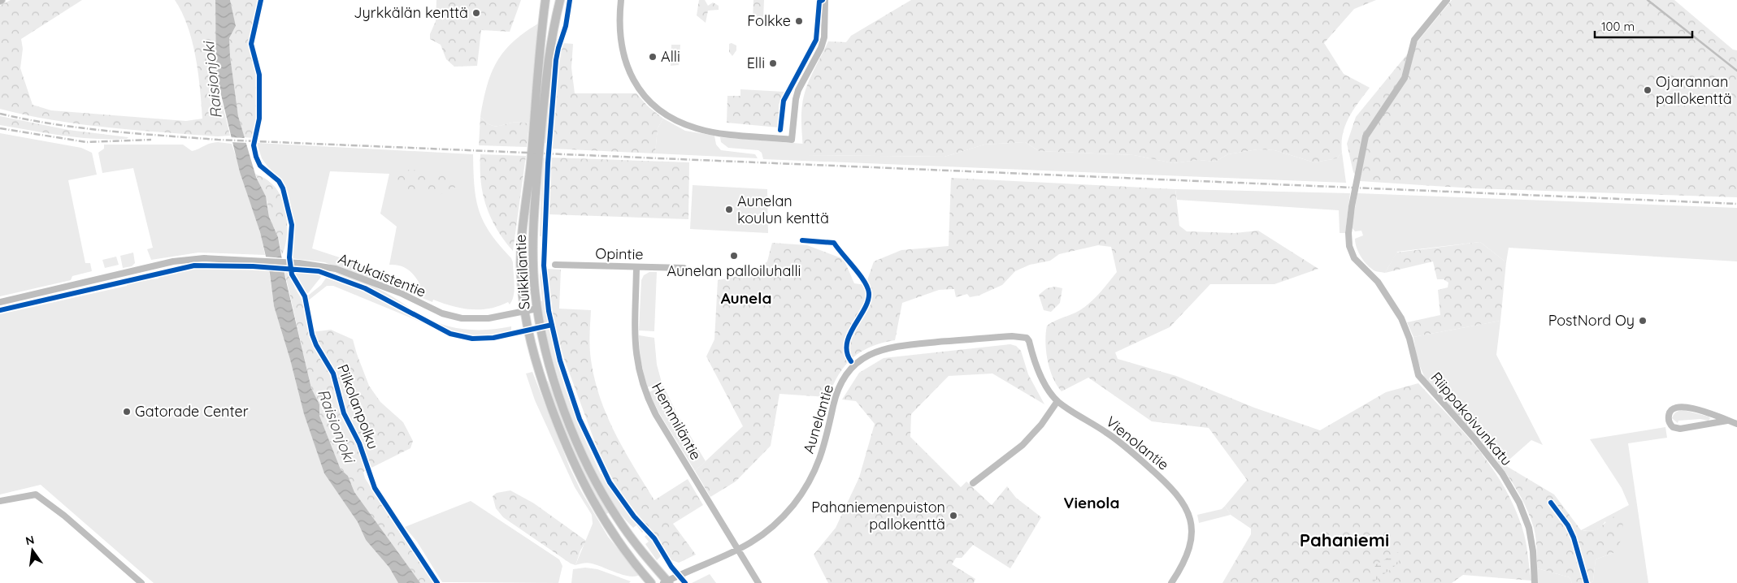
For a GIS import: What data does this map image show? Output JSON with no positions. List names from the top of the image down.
{
  "streets": {
    "main road": ["Suikkilantie"],
    "street": [
      "Opintie",
      "Artukaistentie",
      "Aunelantie",
      "Riippakoivunkatu",
      "Hemmiläntie",
      "Vienolantie"
    ],
    "cycle path": ["Pilkolanpolku"]
  },
  "crossings": [
    ["Opintie", "Hemmiläntie"],
    ["Suikkilantie", "Artukaistentie"],
    ["Suikkilantie", "Aunelantie"],
    ["Aunelantie", "Hemmiläntie"],
    ["Aunelantie", "Vienolantie"]
  ],
  "districts": ["Aunela", "Vienola", "Pahaniemi"],
  "water": ["Raisionjoki"],
  "places": [
    "Jyrkkälän kenttä",
    "Folkke",
    "Alli",
    "Elli",
    "Ojarannan pallokenttä",
    "Aunelan koulun kenttä",
    "Aunelan palloiluhalli",
    "PostNord Oy",
    "Gatorade Center",
    "Pahaniemenpuiston pallokenttä"
  ],
  "scale_bar": "100 m",
  "north": "top"
}
